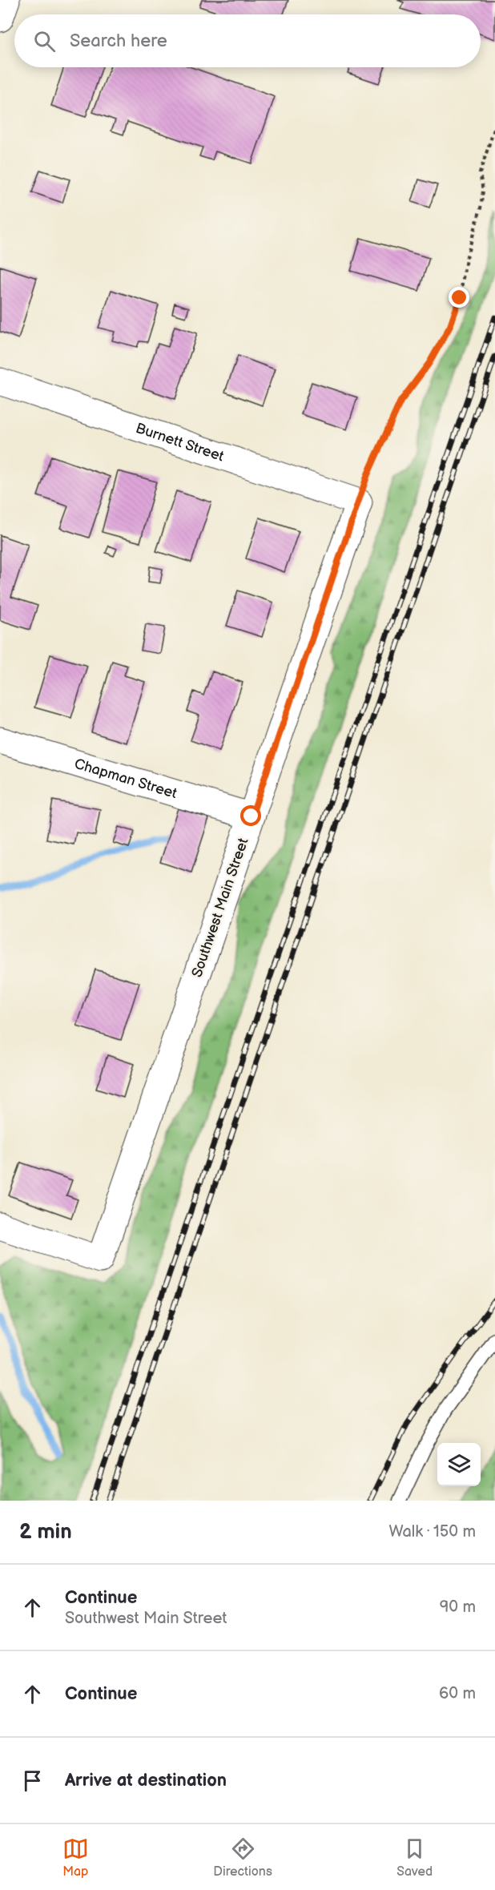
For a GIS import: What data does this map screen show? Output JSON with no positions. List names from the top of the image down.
{
  "streets": {
    "street": ["Burnett Street", "Chapman Street", "Southwest Main Street"]
  },
  "crossings": [
    ["Burnett Street", "Southwest Main Street"],
    ["Chapman Street", "Southwest Main Street"]
  ],
  "page": {
    "search": "Search here",
    "heading": ["2 min", "Walk · 150 m"],
    "list": [
      ["Continue", "Southwest Main Street", "90 m"],
      ["Continue", "60 m"],
      "Arrive at destination"
    ],
    "nav": ["Map", "Directions", "Saved"]
  }
}
